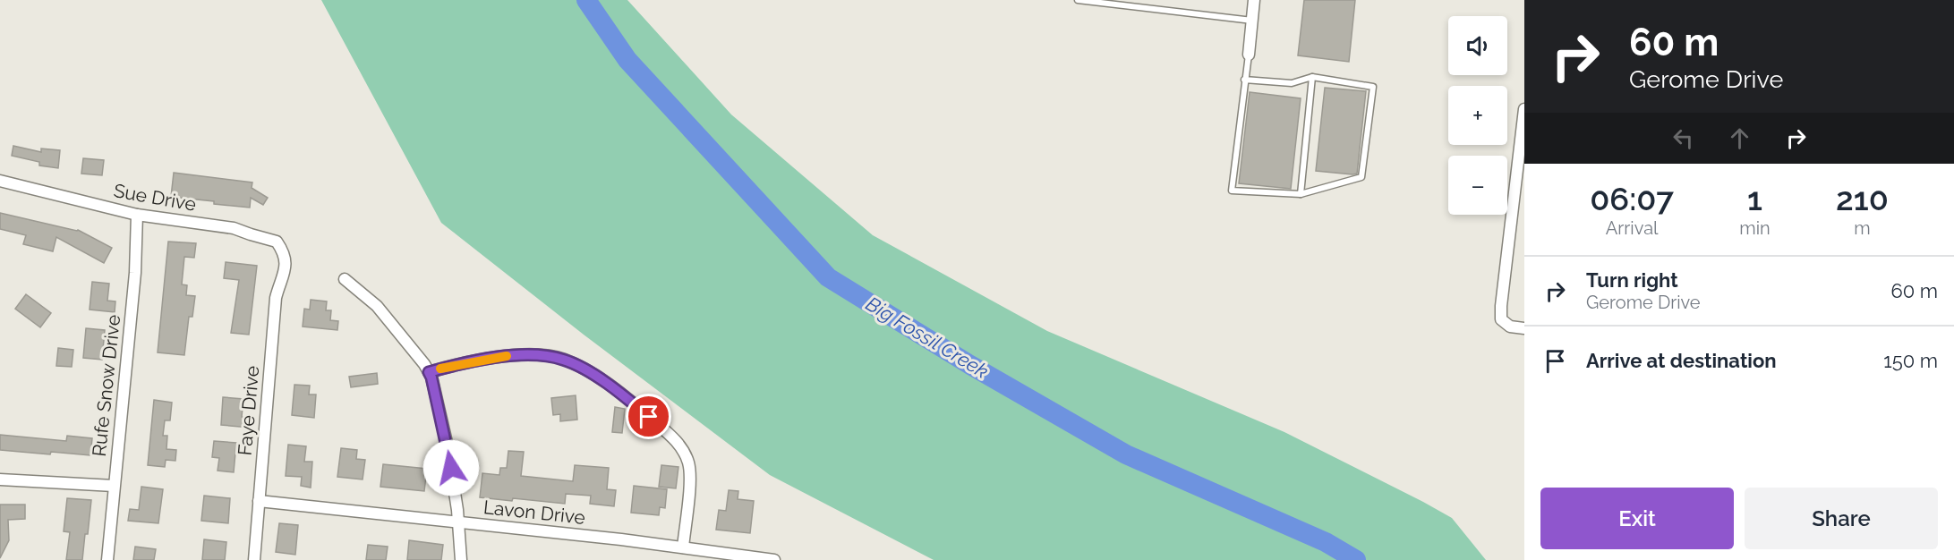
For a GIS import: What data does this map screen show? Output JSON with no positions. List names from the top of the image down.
{
  "streets": {
    "street": [
      "Sue Drive",
      "Rufe Snow Drive",
      "Faye Drive",
      "Lavon Drive"
    ]
  },
  "crossings": [
    ["Sue Drive", "Rufe Snow Drive"],
    ["Sue Drive", "Faye Drive"],
    ["Faye Drive", "Lavon Drive"]
  ],
  "water": ["Big Fossil Creek"],
  "page": {
    "turn": ["60 m", "Gerome Drive"],
    "map_buttons": ["+", "−"],
    "eta": [
      "06:07",
      "Arrival",
      "1",
      "min",
      "210",
      "m"
    ],
    "list": [
      {
        "name": "Turn right",
        "note": "Gerome Drive",
        "value": "60 m"
      },
      {
        "name": "Arrive at destination",
        "value": "150 m"
      }
    ],
    "buttons": ["Exit", "Share"]
  }
}
